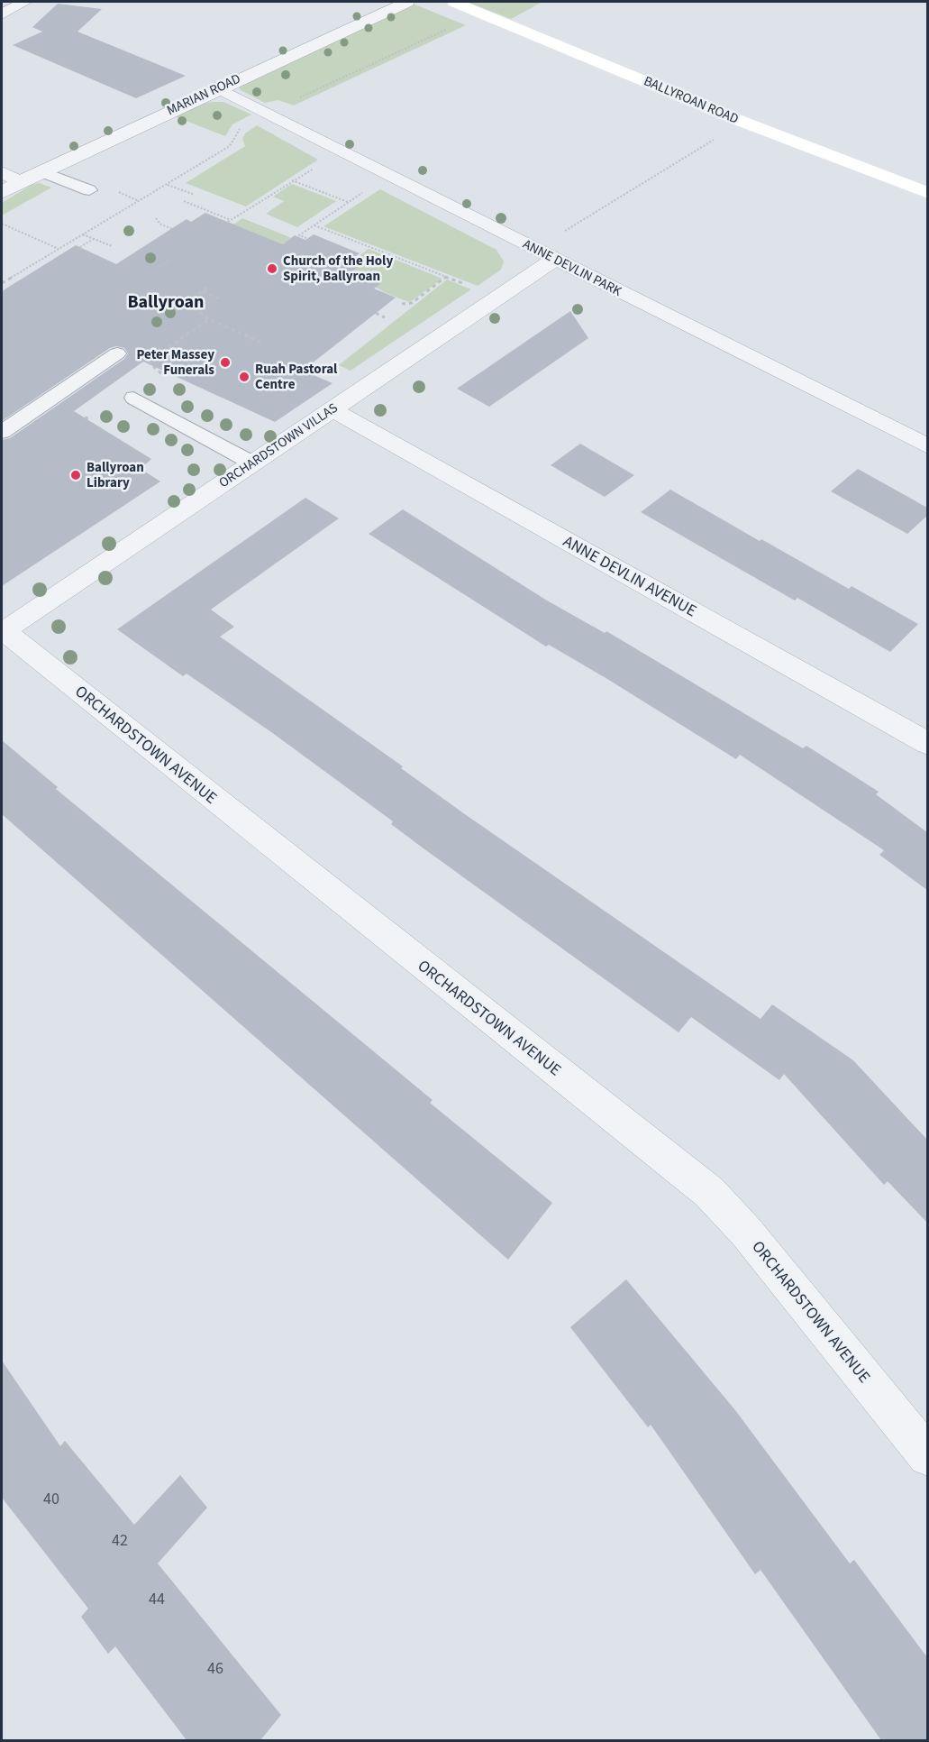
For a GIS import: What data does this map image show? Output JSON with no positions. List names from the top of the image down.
{
  "streets": {
    "main road": ["BALLYROAN ROAD"],
    "street": [
      "MARIAN ROAD",
      "ANNE DEVLIN PARK",
      "ORCHARDSTOWN VILLAS",
      "ANNE DEVLIN AVENUE",
      "ORCHARDSTOWN AVENUE"
    ]
  },
  "crossings": [
    ["MARIAN ROAD", "ANNE DEVLIN PARK"],
    ["ANNE DEVLIN PARK", "ORCHARDSTOWN VILLAS"],
    ["ORCHARDSTOWN VILLAS", "ANNE DEVLIN AVENUE"],
    ["ORCHARDSTOWN VILLAS", "ORCHARDSTOWN AVENUE"]
  ],
  "districts": ["Ballyroan"],
  "places": [
    "Church of the Holy Spirit, Ballyroan",
    "Peter Massey Funerals",
    "Ruah Pastoral Centre",
    "Ballyroan Library"
  ],
  "house_numbers": [
    "40",
    "42",
    "44",
    "46"
  ]
}
